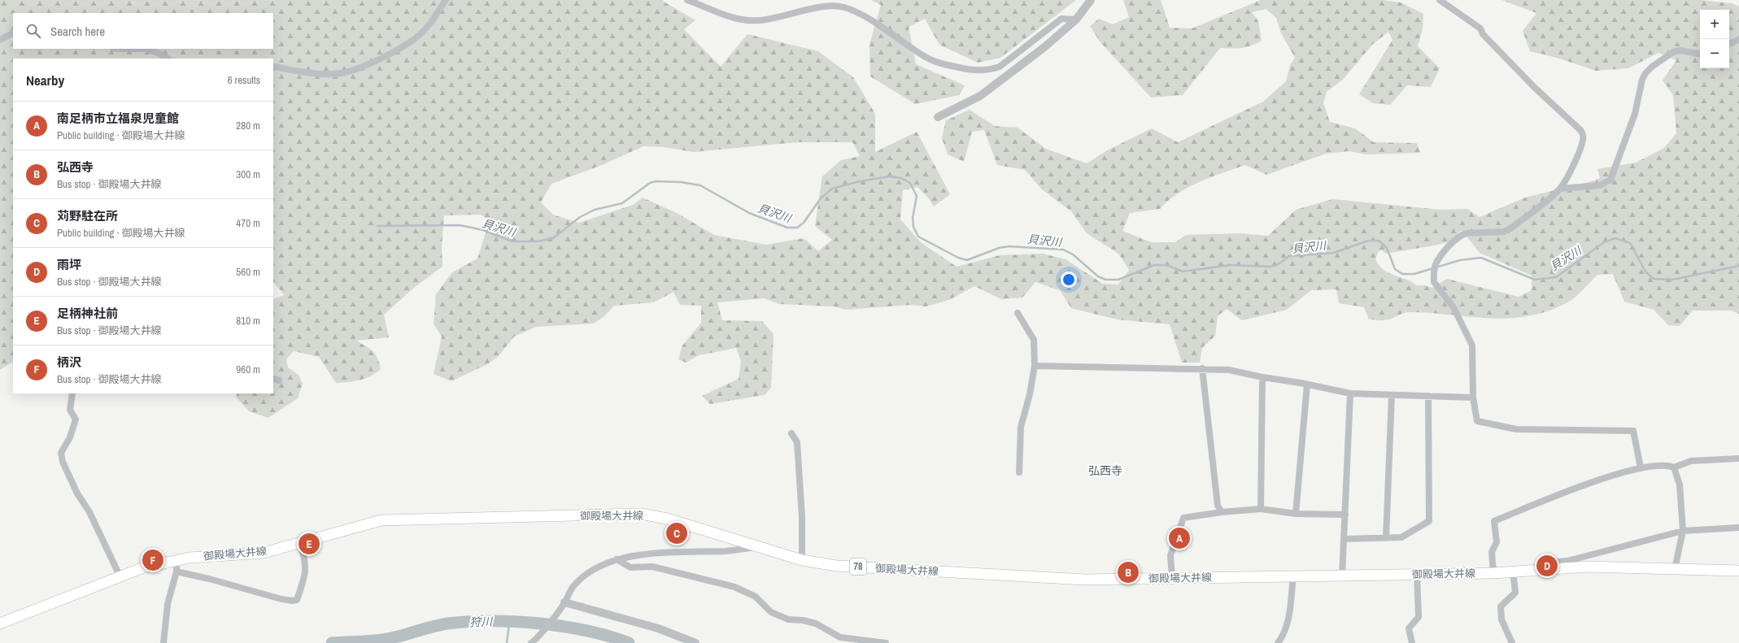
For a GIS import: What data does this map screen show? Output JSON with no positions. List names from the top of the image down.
{
  "streets": {
    "main road": ["御殿場大井線", "78"]
  },
  "districts": ["弘西寺"],
  "water": ["貝沢川", "狩川"],
  "page": {
    "map_buttons": ["+", "−"],
    "search": "Search here",
    "heading": ["Nearby", "6 results"],
    "list": [
      {
        "mark": "A",
        "name": "南足柄市立福泉児童館",
        "note": "Public building · 御殿場大井線",
        "value": "280 m"
      },
      {
        "mark": "B",
        "name": "弘西寺",
        "note": "Bus stop · 御殿場大井線",
        "value": "300 m"
      },
      {
        "mark": "C",
        "name": "苅野駐在所",
        "note": "Public building · 御殿場大井線",
        "value": "470 m"
      },
      {
        "mark": "D",
        "name": "雨坪",
        "note": "Bus stop · 御殿場大井線",
        "value": "560 m"
      },
      {
        "mark": "E",
        "name": "足柄神社前",
        "note": "Bus stop · 御殿場大井線",
        "value": "810 m"
      },
      {
        "mark": "F",
        "name": "柄沢",
        "note": "Bus stop · 御殿場大井線",
        "value": "960 m"
      }
    ],
    "pins": [
      "C",
      "A",
      "E",
      "F",
      "D",
      "B"
    ]
  }
}
